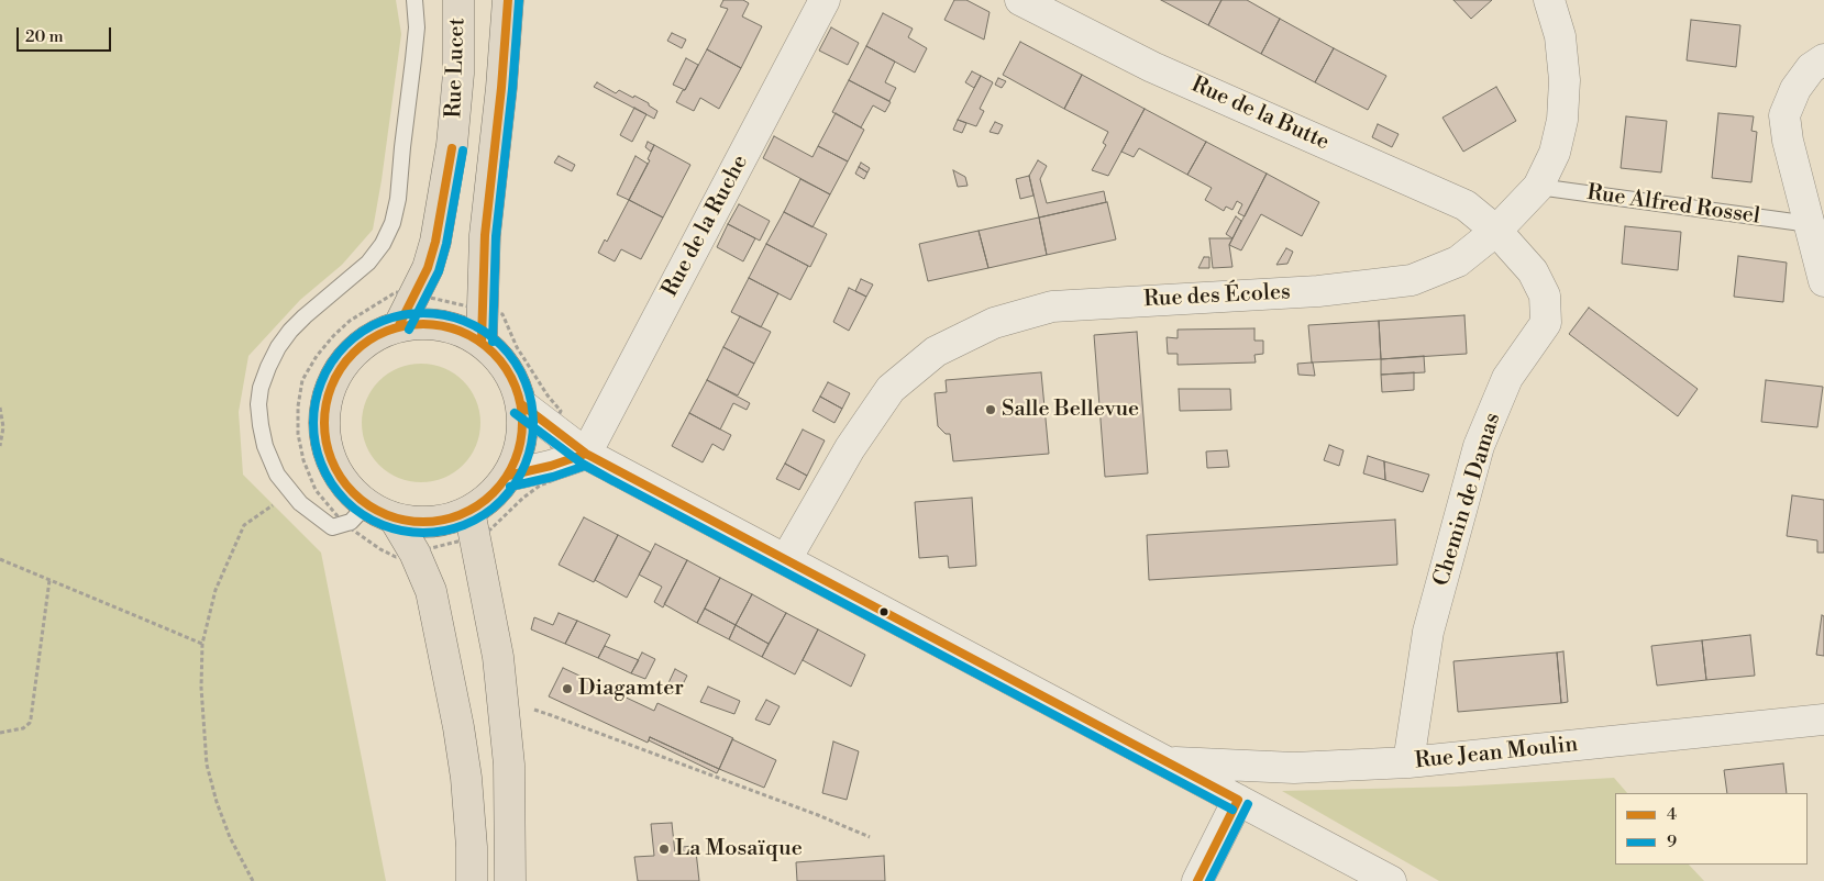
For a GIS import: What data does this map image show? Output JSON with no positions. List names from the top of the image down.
{
  "streets": {
    "main road": ["Rue Lucet"],
    "street": [
      "Rue de la Butte",
      "Rue de la Ruche",
      "Rue des Écoles",
      "Chemin de Damas",
      "Rue Jean Moulin"
    ],
    "lane": ["Rue Alfred Rossel"]
  },
  "crossings": [
    ["Rue de la Butte", "Rue des Écoles"],
    ["Rue de la Butte", "Chemin de Damas"],
    ["Rue Alfred Rossel", "Rue des Écoles"],
    ["Rue des Écoles", "Chemin de Damas"],
    ["Chemin de Damas", "Rue Jean Moulin"]
  ],
  "places": ["Salle Bellevue", "Diagamter", "La Mosaïque"],
  "lines": ["transit line 4", "transit line 9"],
  "legend": ["4", "9"],
  "scale_bar": "20 m"
}
